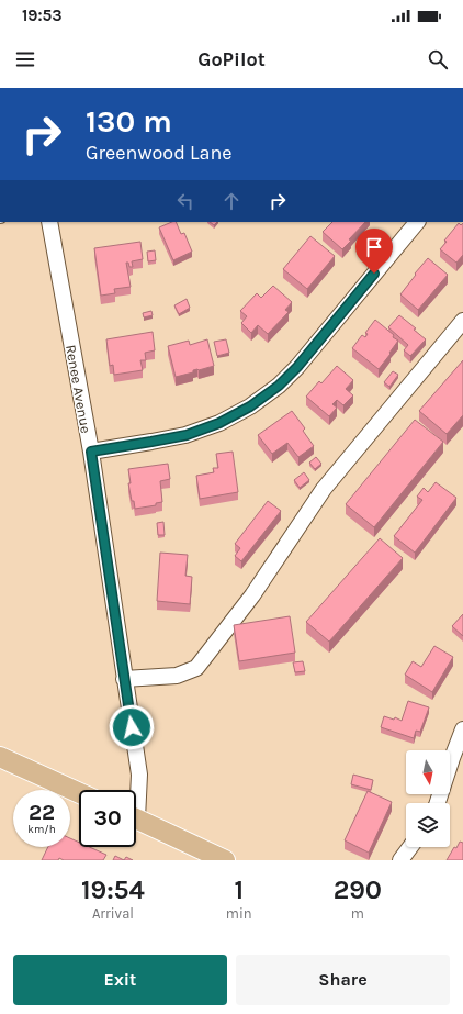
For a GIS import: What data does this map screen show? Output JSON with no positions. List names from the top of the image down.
{
  "streets": {
    "street": ["Renee Avenue"]
  },
  "north": "bottom",
  "page": {
    "status": "19:53",
    "header": "GoPilot",
    "turn": ["130 m", "Greenwood Lane"],
    "speed": "22 km/h",
    "limit": "30",
    "eta": [
      "19:54",
      "Arrival",
      "1",
      "min",
      "290",
      "m"
    ],
    "buttons": ["Exit", "Share"]
  }
}
